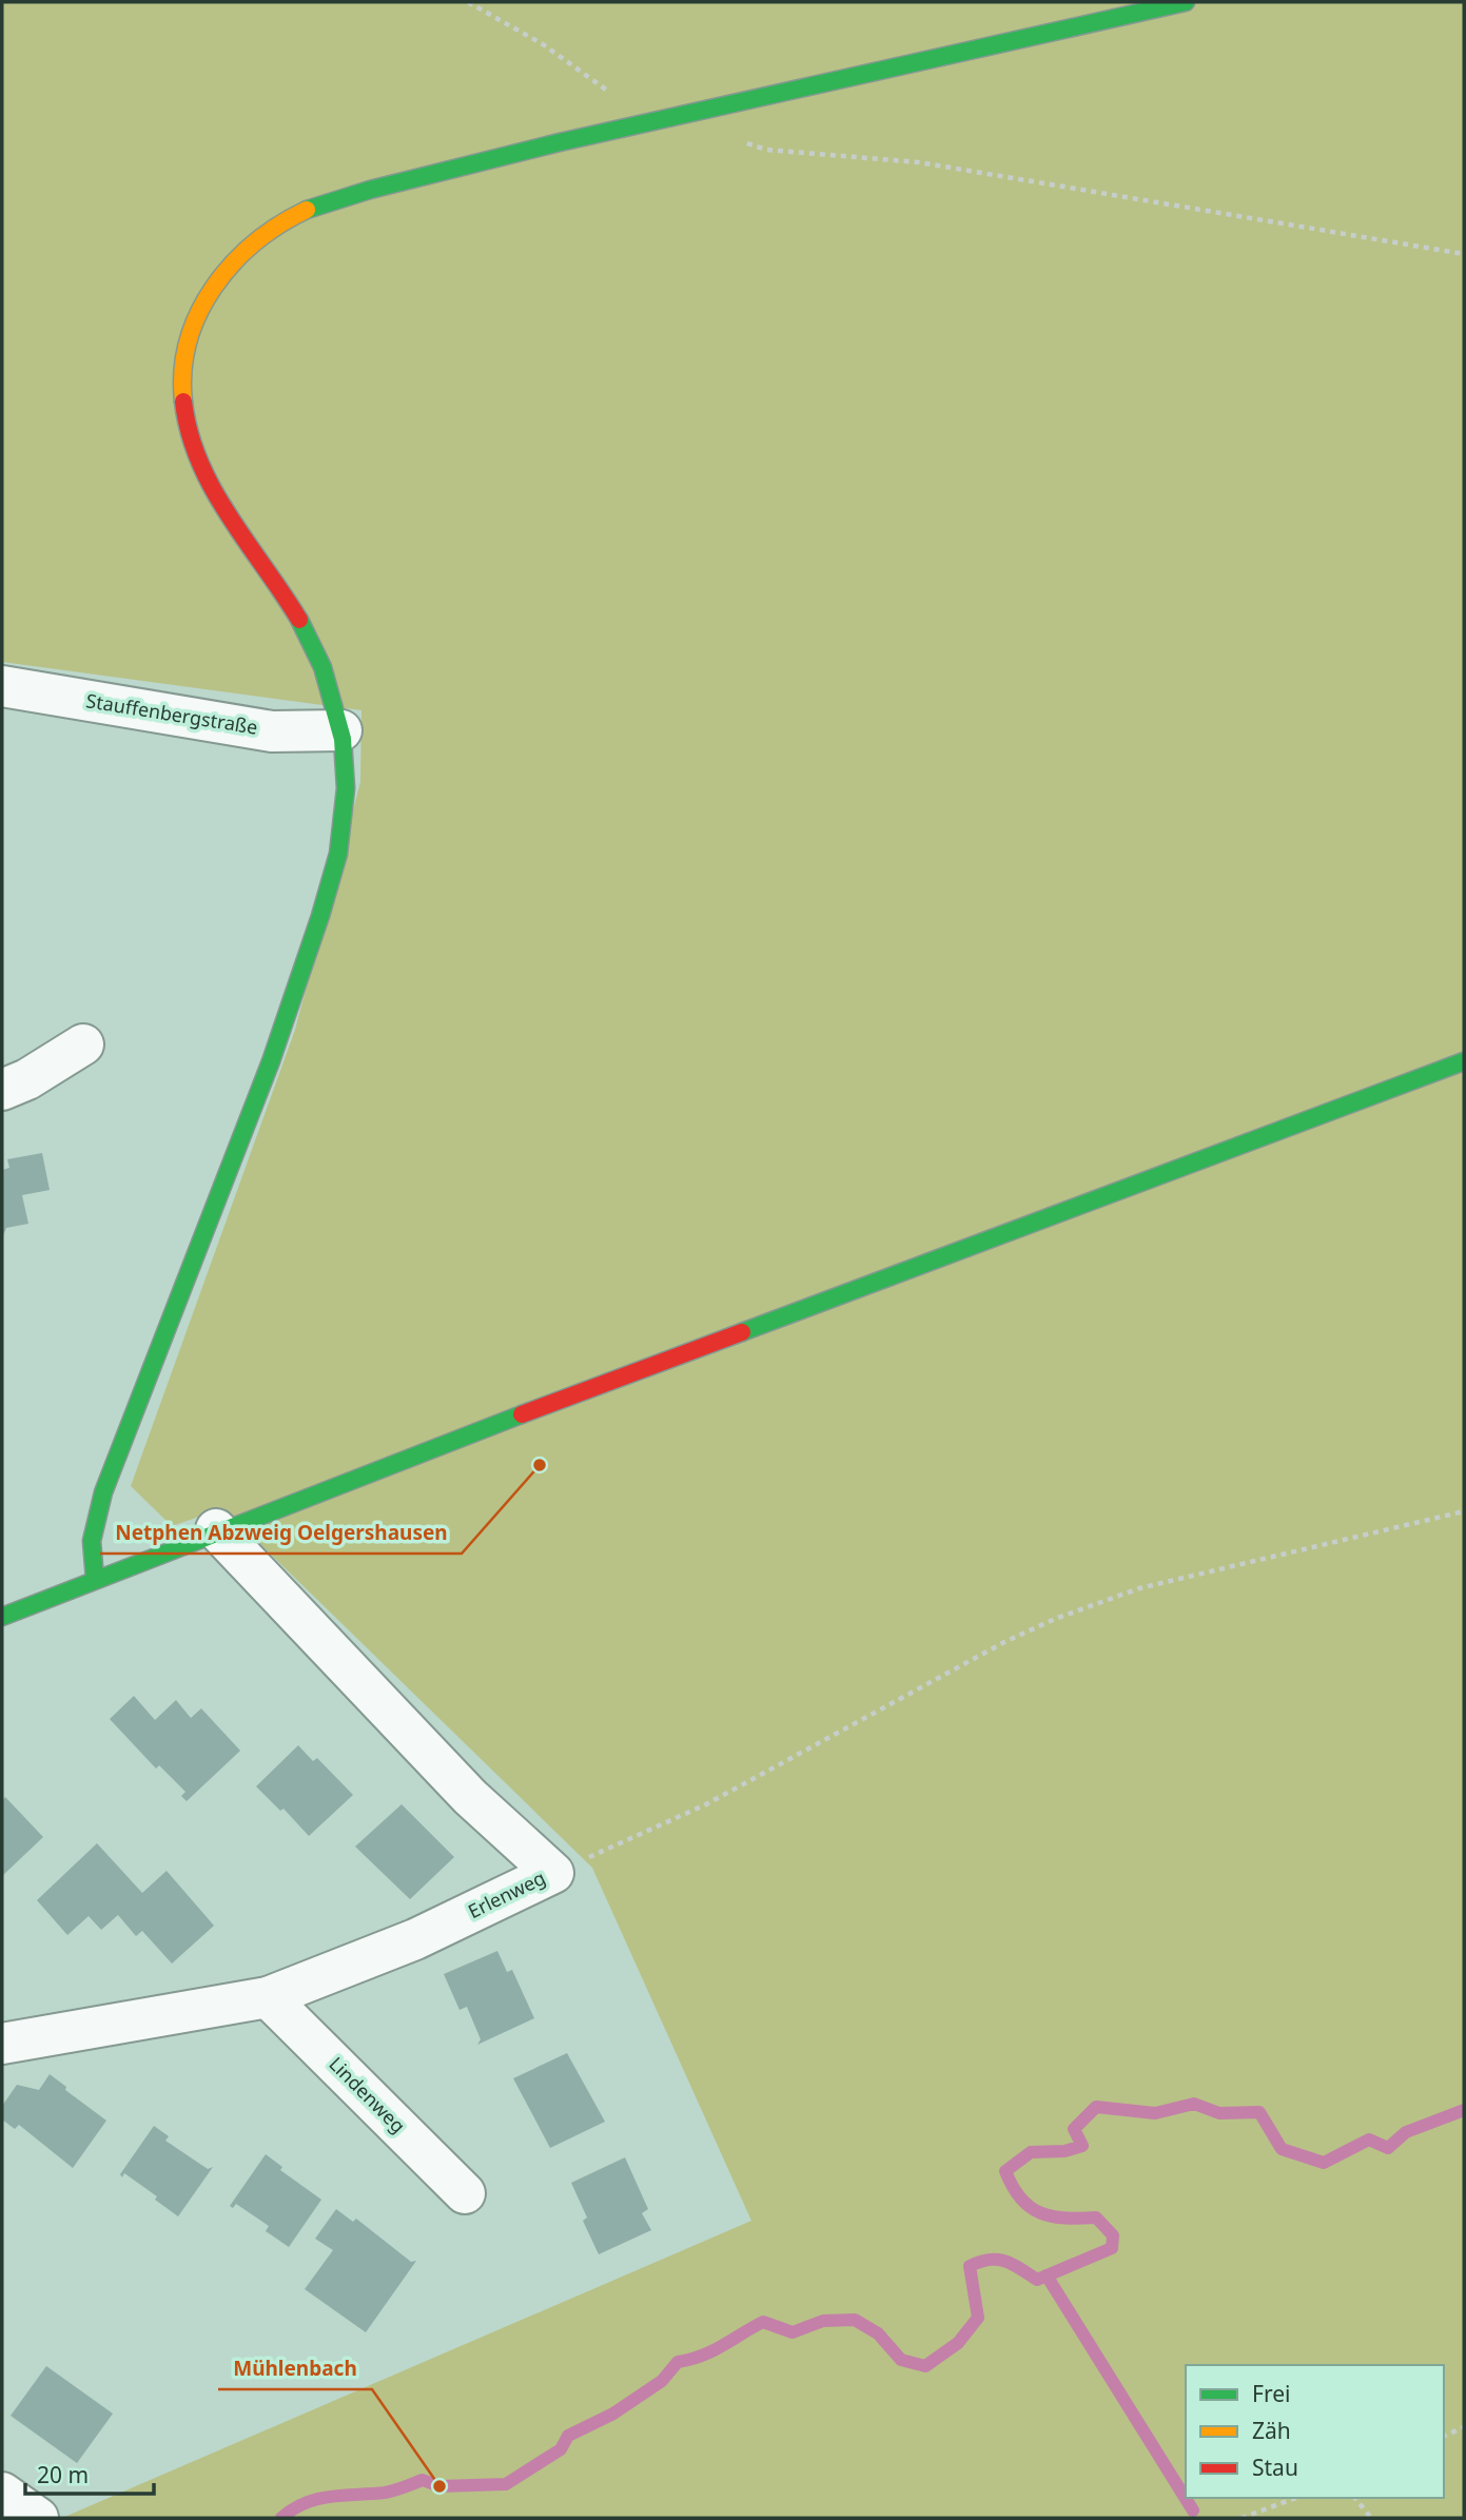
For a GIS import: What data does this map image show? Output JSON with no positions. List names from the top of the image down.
{
  "streets": {
    "street": ["Stauffenbergstraße", "Erlenweg", "Lindenweg"]
  },
  "crossings": [
    ["Erlenweg", "Lindenweg"]
  ],
  "places": ["Netphen Abzweig Oelgershausen", "Mühlenbach"],
  "legend": ["Frei", "Zäh", "Stau"],
  "scale_bar": "20 m"
}
